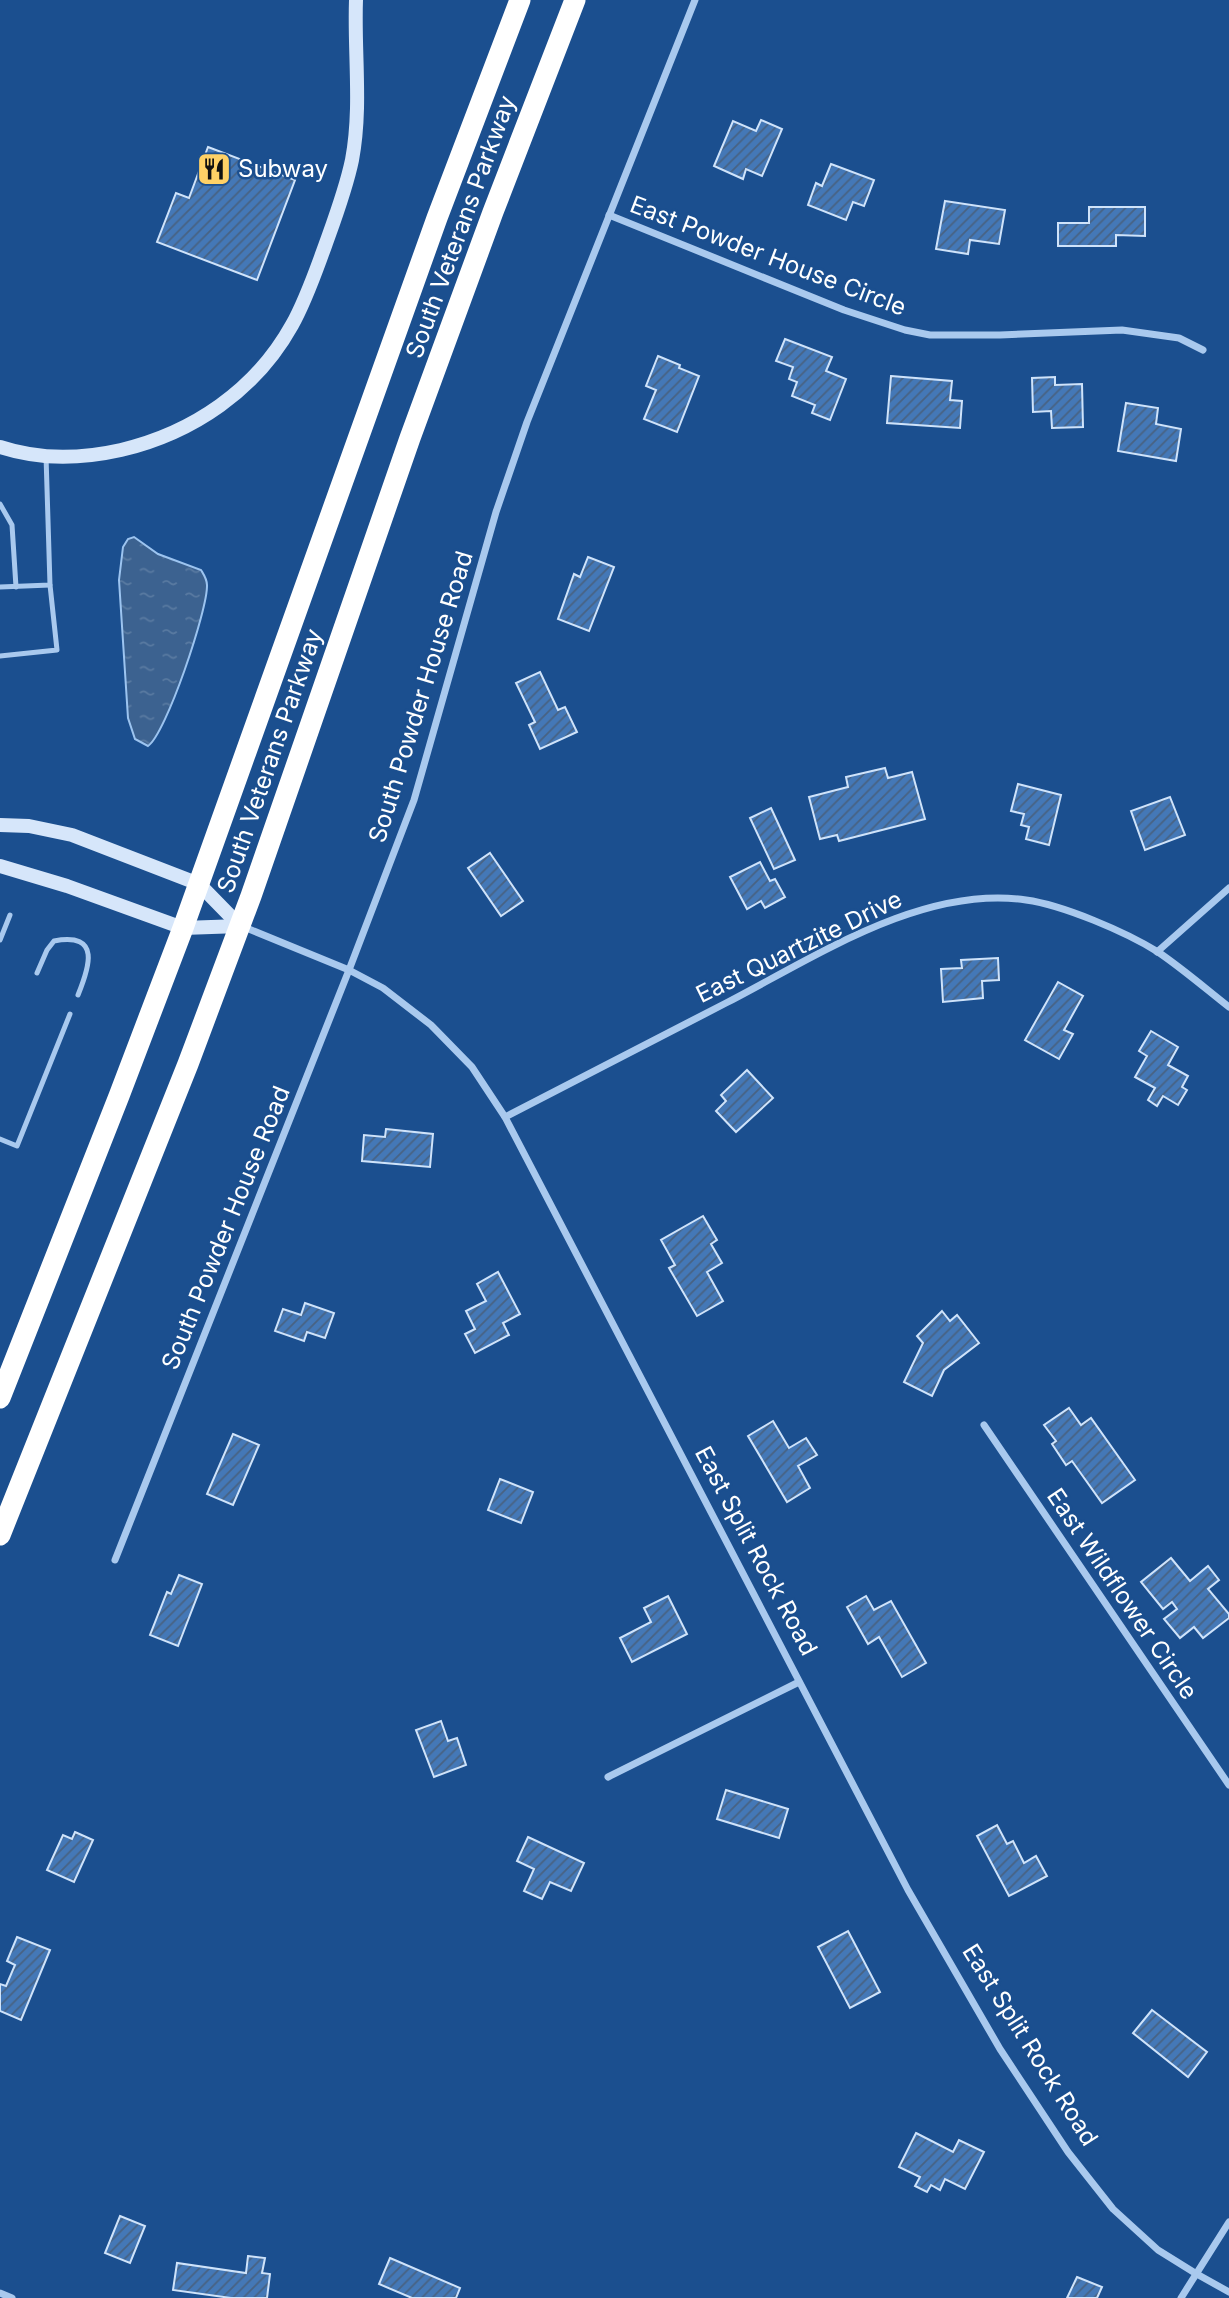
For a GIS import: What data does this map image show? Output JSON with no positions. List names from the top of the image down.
{
  "streets": {
    "highway": ["South Veterans Parkway"],
    "street": [
      "East Powder House Circle",
      "South Powder House Road",
      "East Quartzite Drive",
      "East Split Rock Road",
      "East Wildflower Circle"
    ]
  },
  "crossings": [
    ["South Veterans Parkway", "East Split Rock Road"],
    ["East Powder House Circle", "South Powder House Road"],
    ["South Powder House Road", "East Split Rock Road"],
    ["East Quartzite Drive", "East Split Rock Road"]
  ],
  "places": {
    "restaurant": ["Subway"]
  }
}
